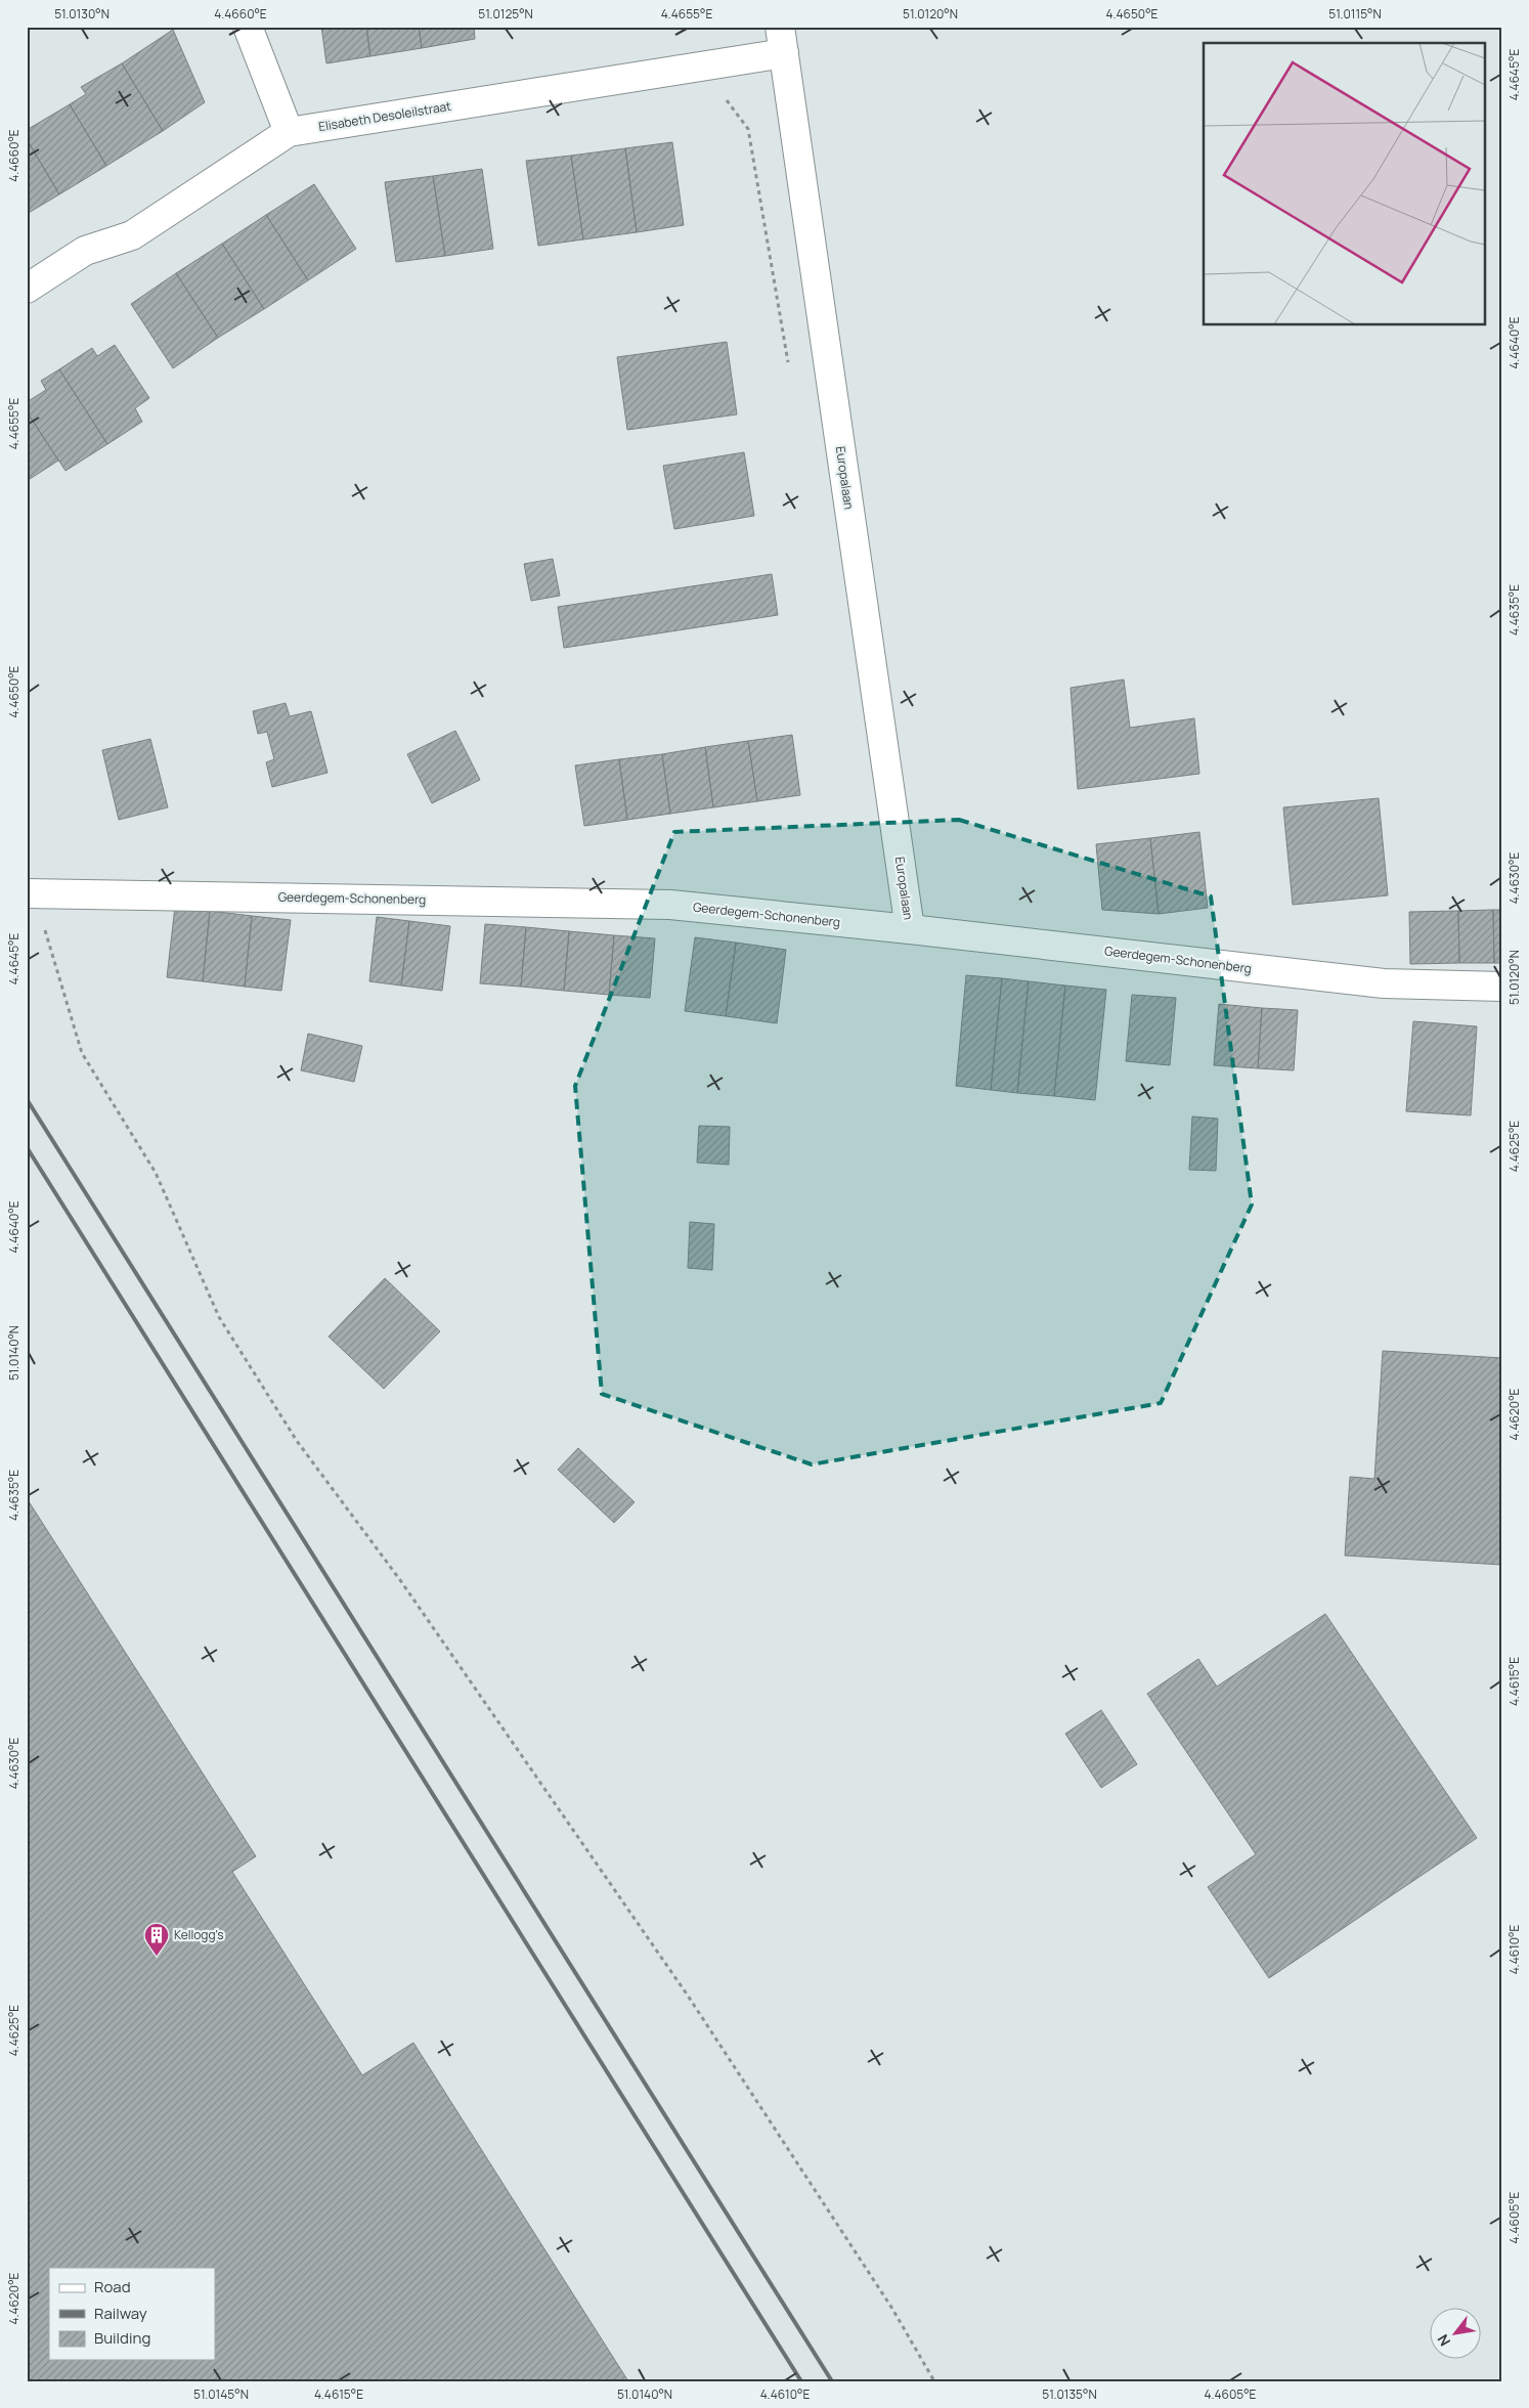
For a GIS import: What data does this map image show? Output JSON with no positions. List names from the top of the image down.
{
  "streets": {
    "street": ["Elisabeth Desoleilstraat", "Europalaan", "Geerdegem-Schonenberg"]
  },
  "crossings": [
    ["Elisabeth Desoleilstraat", "Europalaan"],
    ["Europalaan", "Geerdegem-Schonenberg"]
  ],
  "places": {
    "building": ["Kellogg's"]
  },
  "legend": ["Road", "Railway", "Building"],
  "north": "bottom left",
  "coordinates": [
    "51.0130°N",
    "4.4660°E",
    "51.0125°N",
    "4.4655°E",
    "51.0120°N",
    "4.4650°E",
    "51.0115°N",
    "4.4645°E",
    "4.4640°E",
    "4.4635°E",
    "4.4630°E",
    "4.4625°E",
    "51.0140°N",
    "4.4620°E",
    "4.4615°E",
    "4.4610°E",
    "4.4605°E",
    "51.0145°N",
    "51.0135°N"
  ]
}
